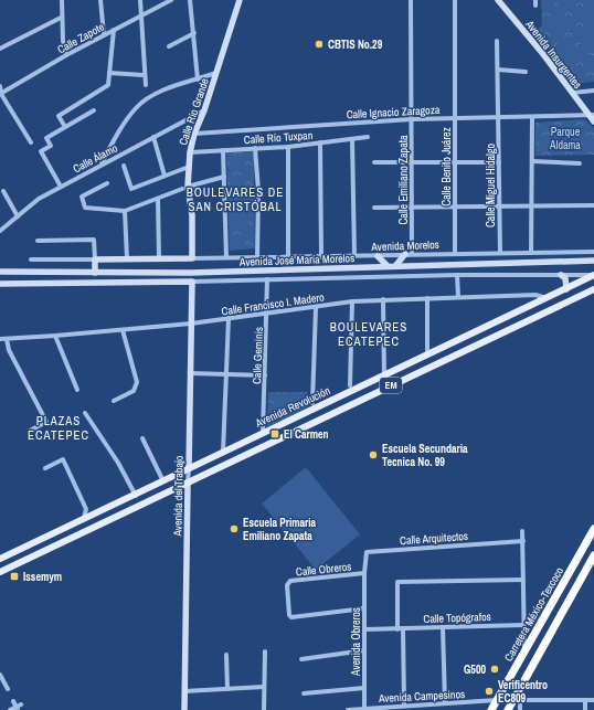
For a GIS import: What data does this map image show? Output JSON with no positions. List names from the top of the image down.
{
  "streets": {
    "highway": ["Carretera México-Texcoco"],
    "main road": [
      "Avenida Insurgentes",
      "Calle Río Grande",
      "Avenida Morelos",
      "Avenida José María Morelos",
      "EM",
      "Avenida Revolución",
      "Avenida del Trabajo"
    ],
    "street": [
      "Calle Zapote",
      "Calle Ignacio Zaragoza",
      "Calle Río Tuxpan",
      "Calle Álamo",
      "Calle Benito Juárez",
      "Calle Emiliano Zapata",
      "Calle Miguel Hidalgo",
      "Calle Francisco I. Madero",
      "Calle Geminis",
      "Calle Arquitectos",
      "Calle Obreros",
      "Calle Topógrafos",
      "Avenida Obreros",
      "Avenida Campesinos"
    ]
  },
  "crossings": [
    ["Avenida Insurgentes", "Calle Ignacio Zaragoza"],
    ["Calle Río Grande", "Calle Ignacio Zaragoza"],
    ["Calle Río Grande", "Calle Río Tuxpan"],
    ["Calle Río Grande", "Calle Álamo"],
    ["Calle Río Grande", "Avenida Morelos"],
    ["Calle Ignacio Zaragoza", "Calle Benito Juárez"],
    ["Calle Ignacio Zaragoza", "Calle Emiliano Zapata"],
    ["Calle Ignacio Zaragoza", "Calle Miguel Hidalgo"],
    ["Calle Benito Juárez", "Avenida Morelos"],
    ["Calle Emiliano Zapata", "Avenida Morelos"],
    ["Calle Miguel Hidalgo", "Avenida Morelos"],
    ["Avenida José María Morelos", "Calle Geminis"],
    ["Avenida José María Morelos", "Avenida Revolución"],
    ["Avenida José María Morelos", "Avenida del Trabajo"],
    ["Calle Francisco I. Madero", "Calle Geminis"],
    ["Calle Francisco I. Madero", "Avenida Revolución"],
    ["Calle Francisco I. Madero", "Avenida del Trabajo"],
    ["Calle Geminis", "Avenida Revolución"],
    ["EM", "Avenida del Trabajo"],
    ["Avenida Revolución", "Avenida del Trabajo"],
    ["Calle Arquitectos", "Calle Obreros"],
    ["Calle Arquitectos", "Avenida Obreros"],
    ["Calle Obreros", "Avenida Obreros"],
    ["Carretera México-Texcoco", "Avenida Campesinos"],
    ["Calle Topógrafos", "Avenida Obreros"],
    ["Avenida Obreros", "Avenida Campesinos"]
  ],
  "districts": ["BOULEVARES DE SAN CRISTÓBAL", "BOULEVARES ECATEPEC", "PLAZAS ECATEPEC"],
  "parks": ["Parque Aldama"],
  "places": {
    "other": [
      "CBTIS No.29",
      "Escuela Secundaria Tecnica No. 99",
      "Escuela Primaria Emiliano Zapata",
      "G500",
      "Verificentro EC809"
    ],
    "transit": ["El Carmen", "Issemym"]
  }
}
